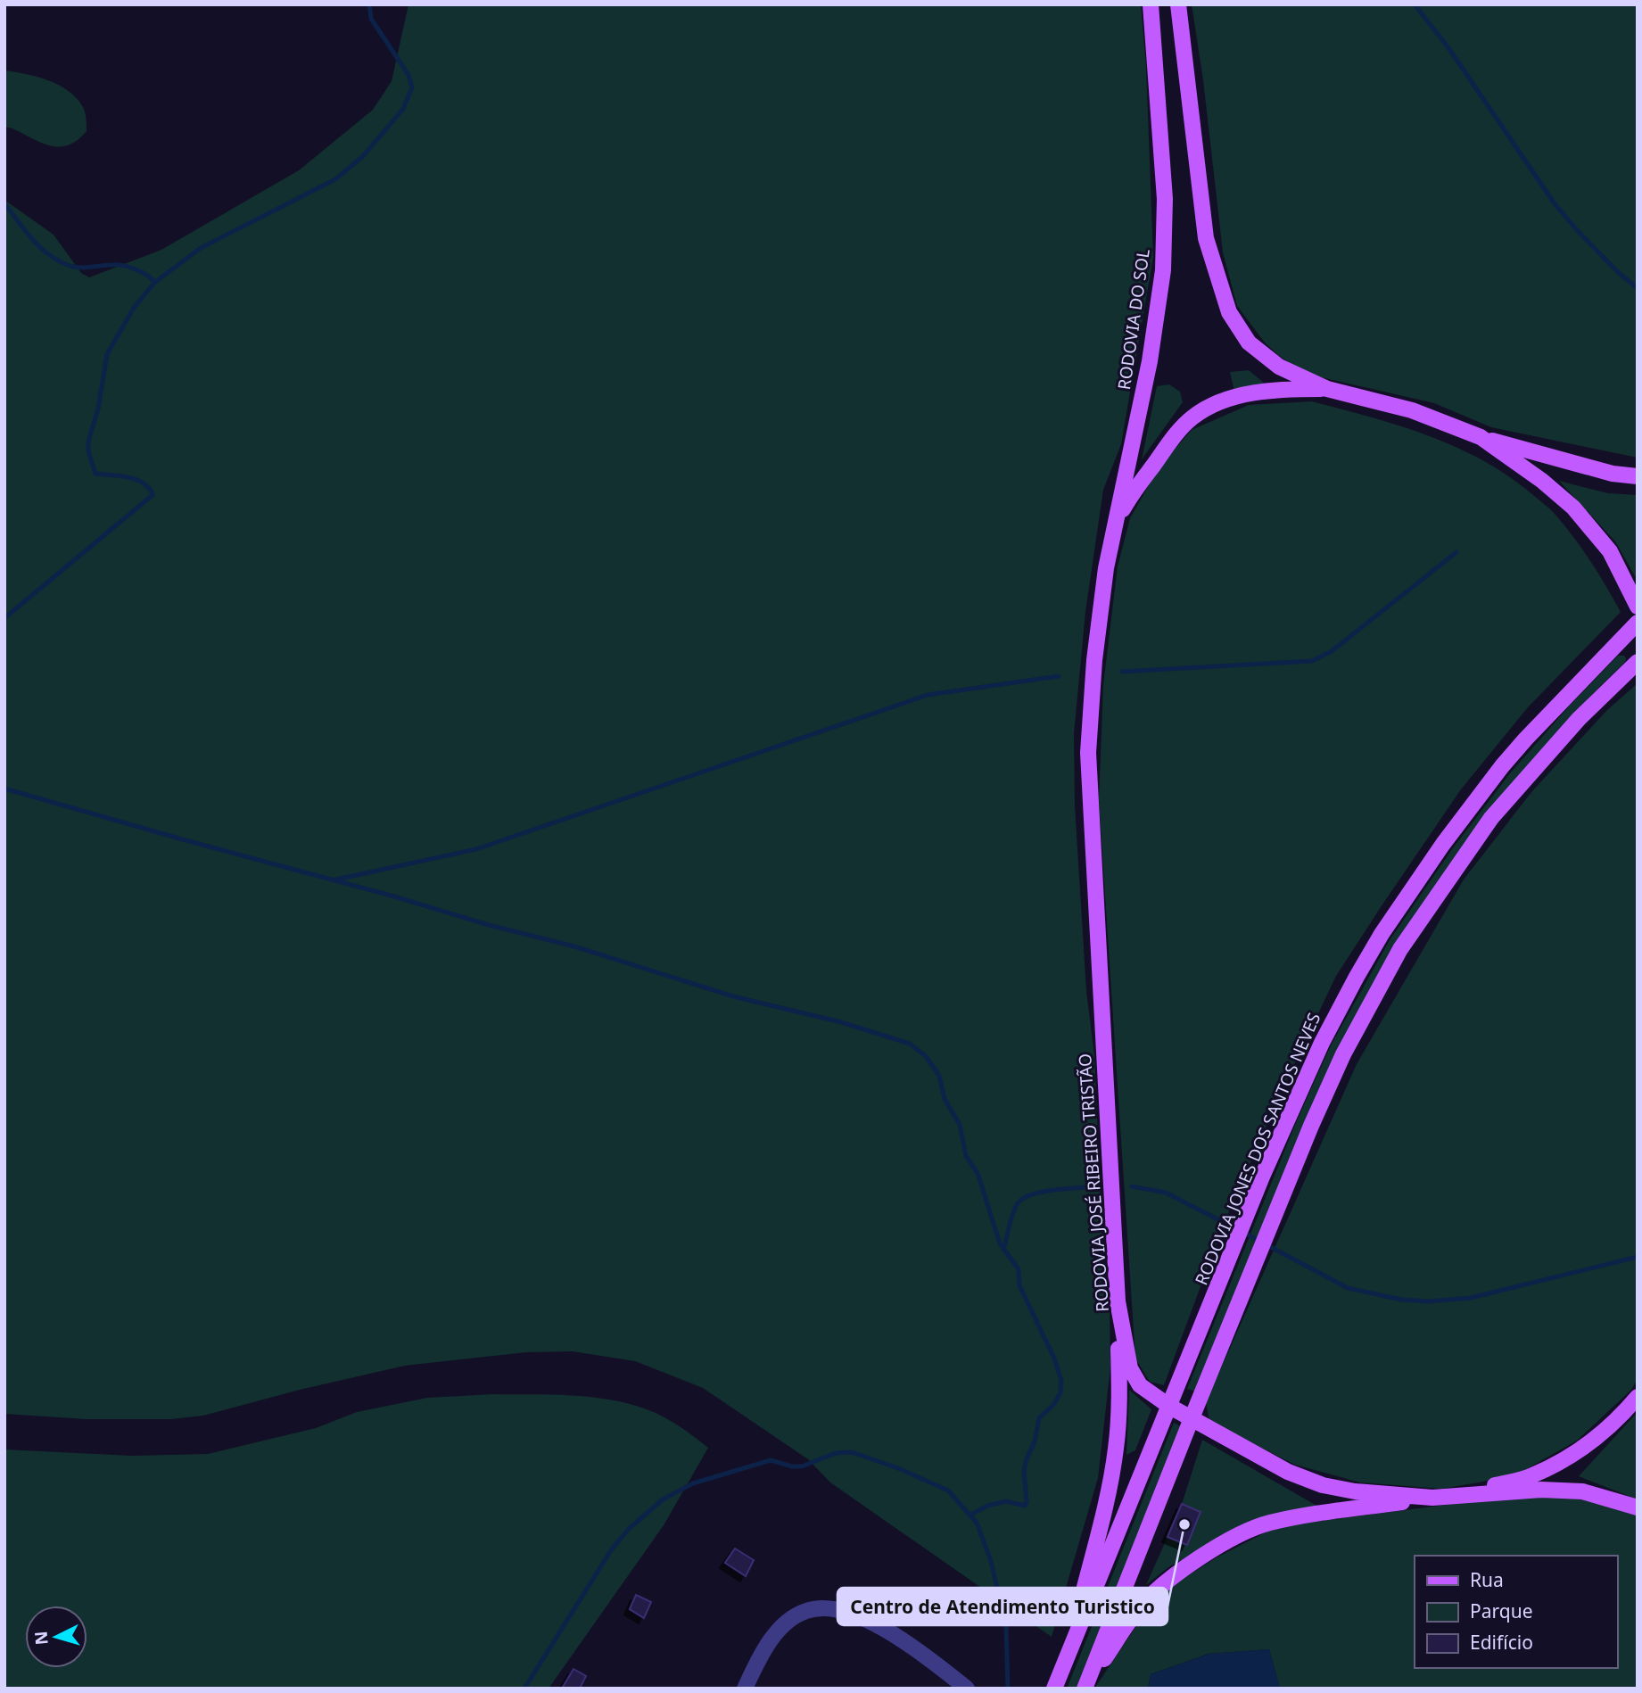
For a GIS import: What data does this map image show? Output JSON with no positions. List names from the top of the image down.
{
  "streets": {
    "main road": ["RODOVIA DO SOL", "RODOVIA JONES DOS SANTOS NEVES", "RODOVIA JOSÉ RIBEIRO TRISTÃO"]
  },
  "crossings": [
    ["RODOVIA DO SOL", "RODOVIA JOSÉ RIBEIRO TRISTÃO"],
    ["RODOVIA JONES DOS SANTOS NEVES", "RODOVIA JOSÉ RIBEIRO TRISTÃO"]
  ],
  "places": ["Centro de Atendimento Turistico"],
  "legend": ["Rua", "Parque", "Edifício"],
  "north": "left"
}
